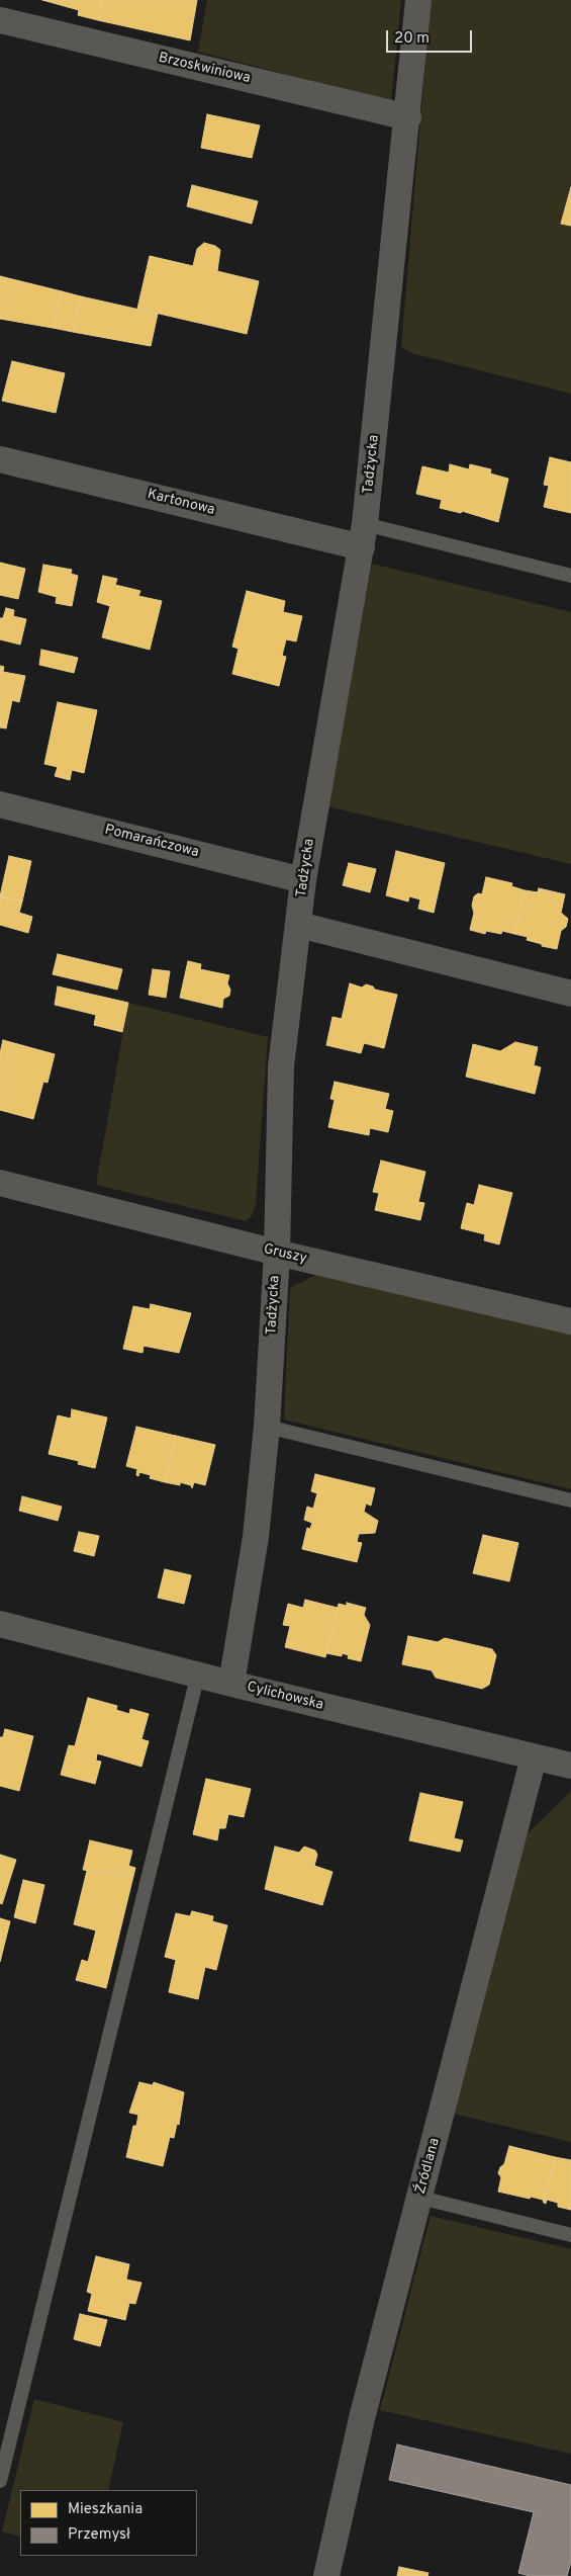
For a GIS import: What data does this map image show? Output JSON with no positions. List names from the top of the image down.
{
  "streets": {
    "street": [
      "Brzoskwiniowa",
      "Tadżycka",
      "Kartonowa",
      "Pomarańczowa",
      "Gruszy",
      "Cylichowska",
      "Źródlana"
    ]
  },
  "crossings": [
    ["Brzoskwiniowa", "Tadżycka"],
    ["Tadżycka", "Kartonowa"],
    ["Tadżycka", "Pomarańczowa"],
    ["Tadżycka", "Gruszy"],
    ["Tadżycka", "Cylichowska"],
    ["Cylichowska", "Źródlana"]
  ],
  "legend": ["Mieszkania", "Przemysł"],
  "scale_bar": "20 m"
}
